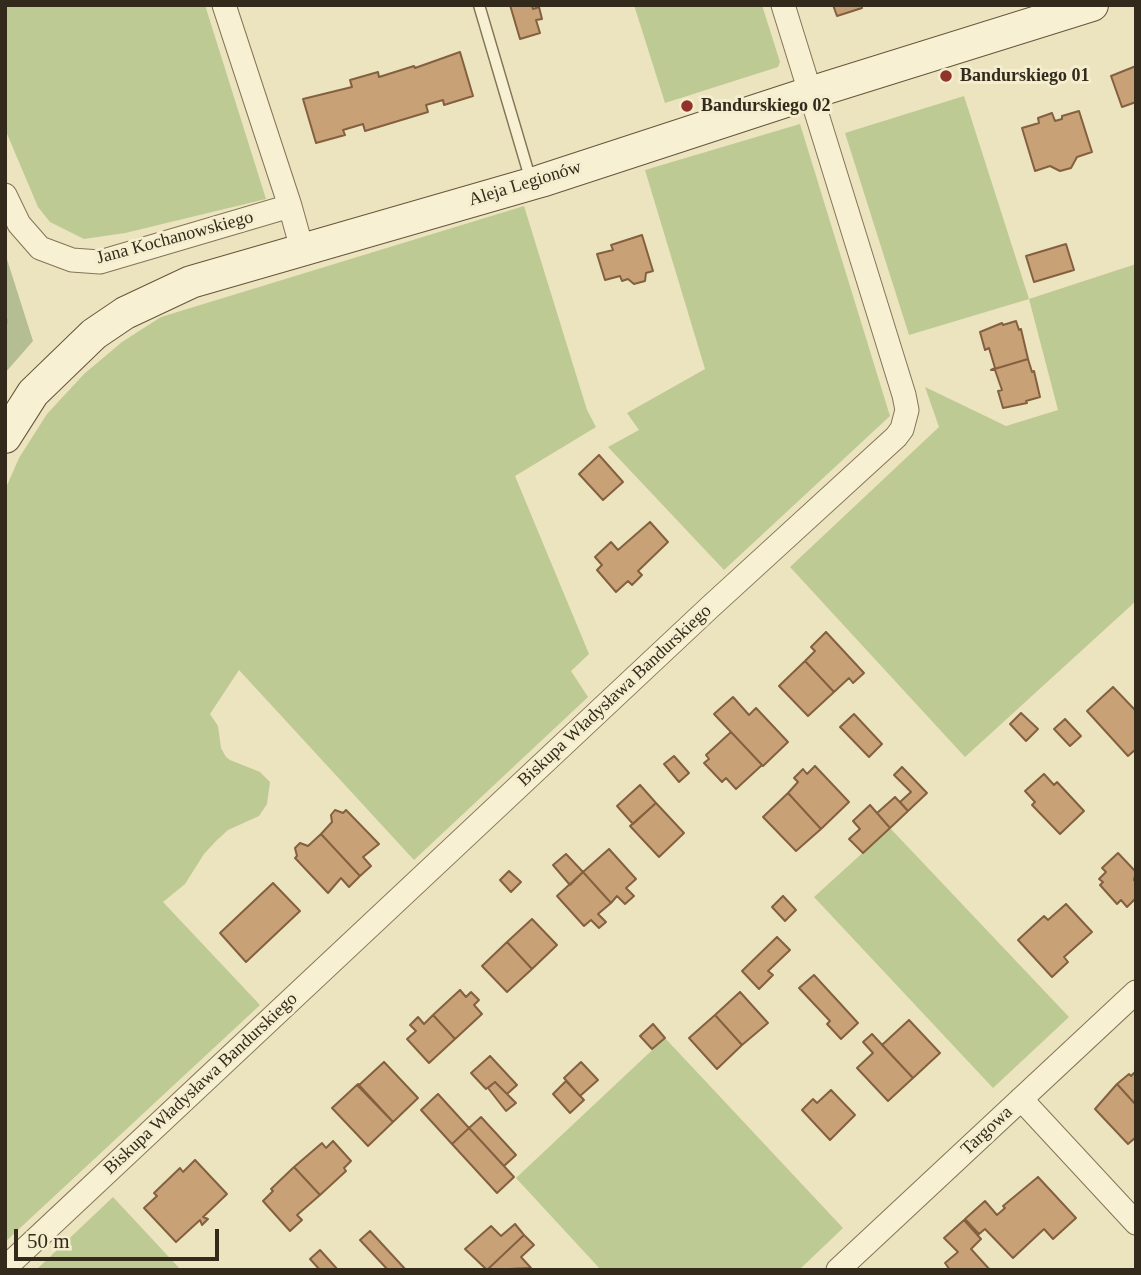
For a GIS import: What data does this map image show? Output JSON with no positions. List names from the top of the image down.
{
  "streets": {
    "street": [
      "Aleja Legionów",
      "Jana Kochanowskiego",
      "Biskupa Władysława Bandurskiego",
      "Targowa"
    ]
  },
  "crossings": [
    ["Aleja Legionów", "Biskupa Władysława Bandurskiego"]
  ],
  "places": ["Bandurskiego 01", "Bandurskiego 02"],
  "scale_bar": "50 m"
}
